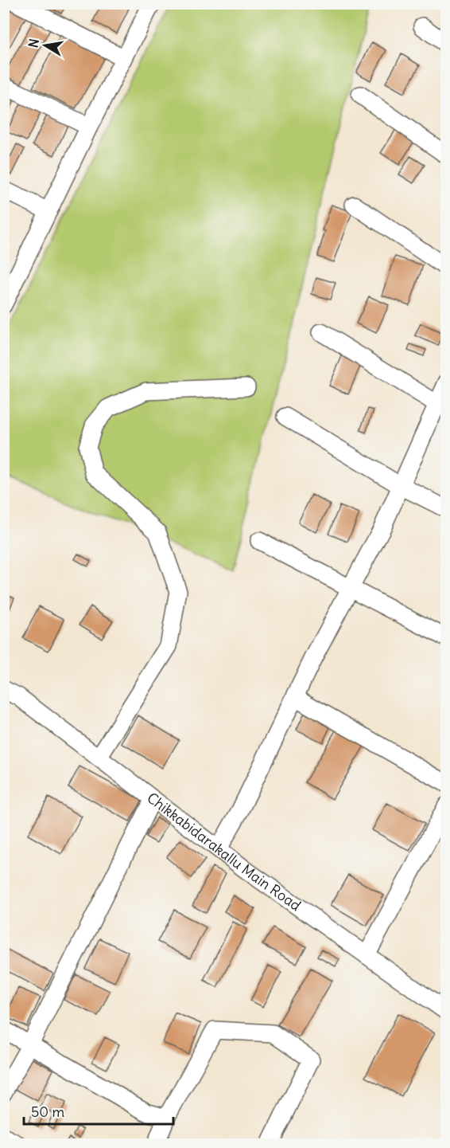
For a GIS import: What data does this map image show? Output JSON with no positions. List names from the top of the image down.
{
  "streets": {
    "street": ["Chikkabidarakallu Main Road"]
  },
  "scale_bar": "50 m",
  "north": "left"
}
